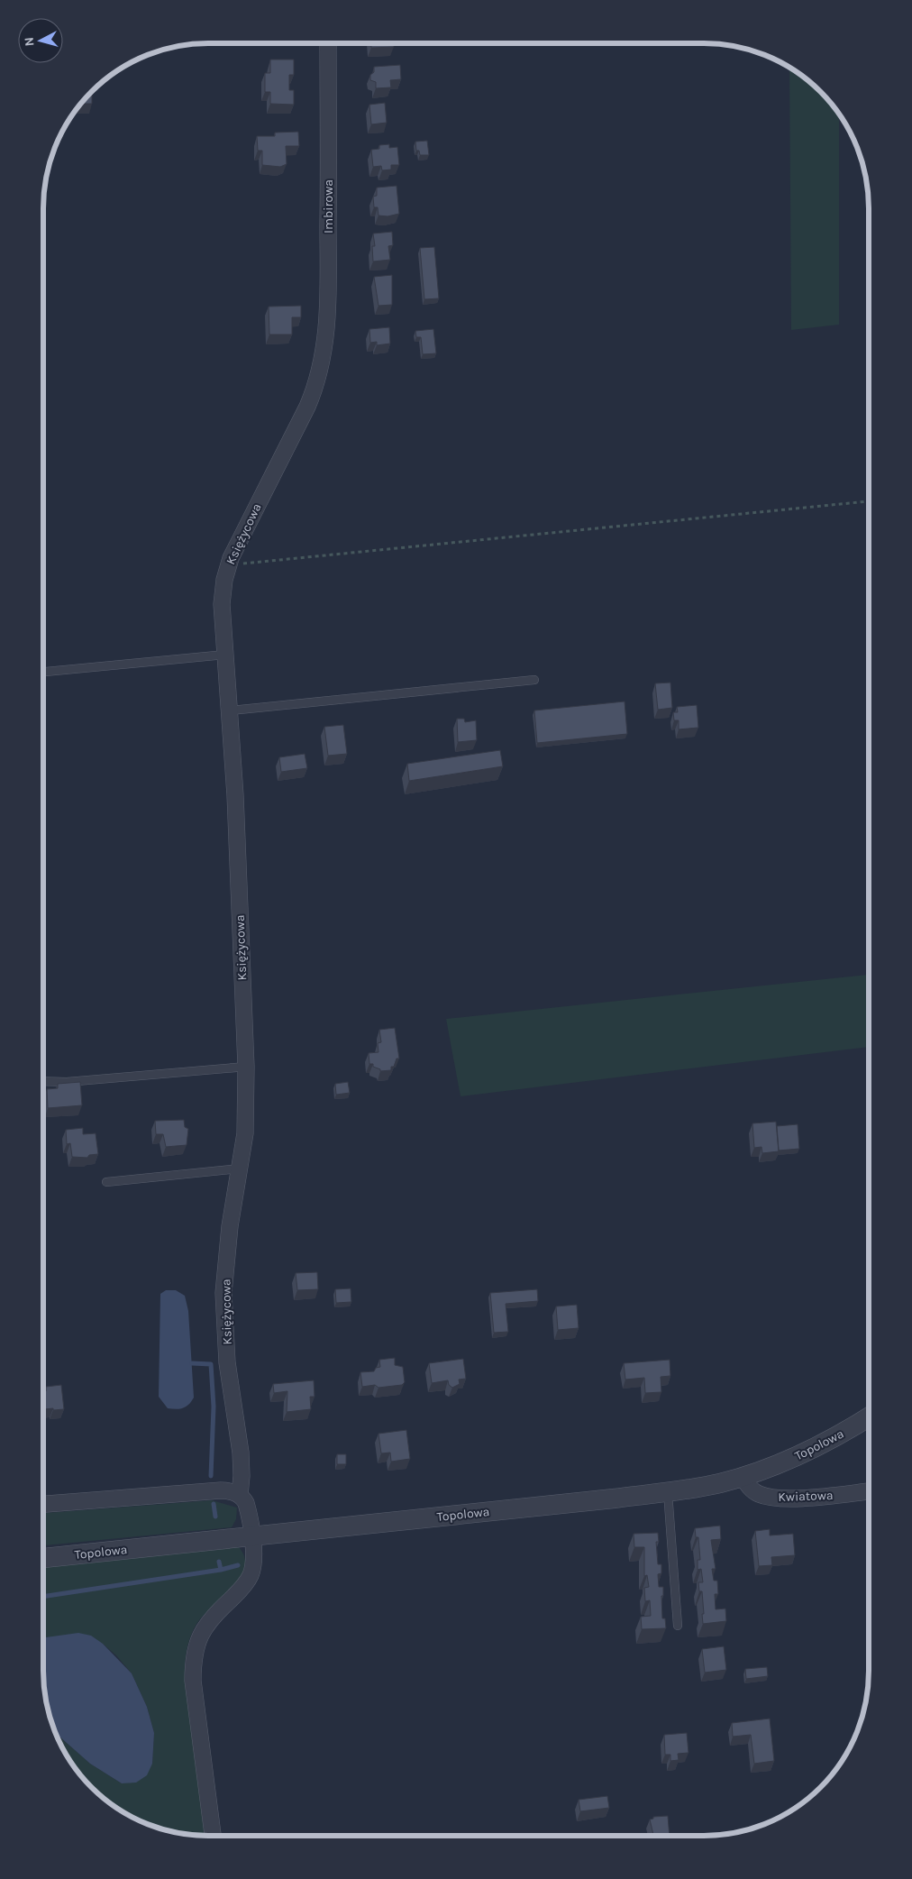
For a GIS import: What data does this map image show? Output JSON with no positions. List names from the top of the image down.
{
  "streets": {
    "street": [
      "Imbirowa",
      "Księżycowa",
      "Topolowa",
      "Kwiatowa"
    ]
  },
  "crossings": [
    ["Imbirowa", "Księżycowa"],
    ["Księżycowa", "Topolowa"],
    ["Topolowa", "Kwiatowa"]
  ],
  "north": "left"
}
